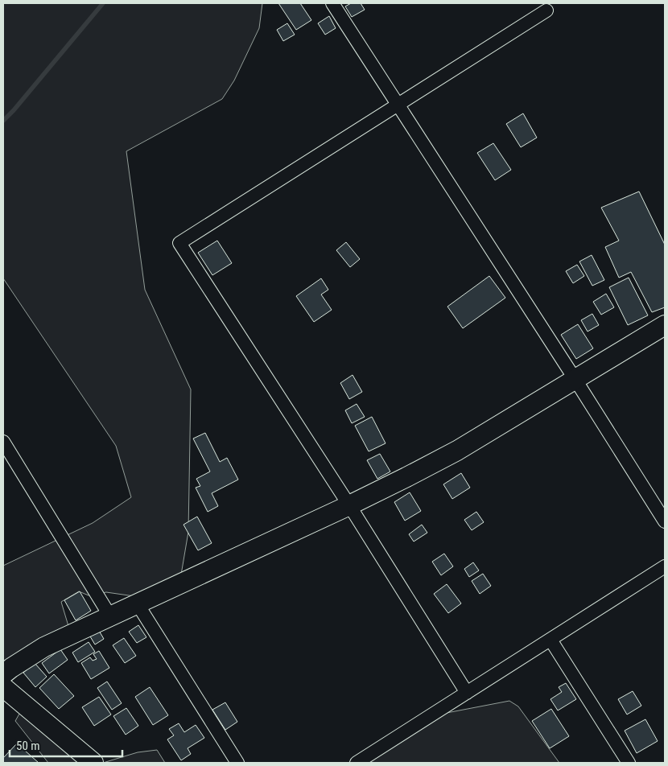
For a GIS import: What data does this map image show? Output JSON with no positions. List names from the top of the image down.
{
  "scale_bar": "50 m"
}
